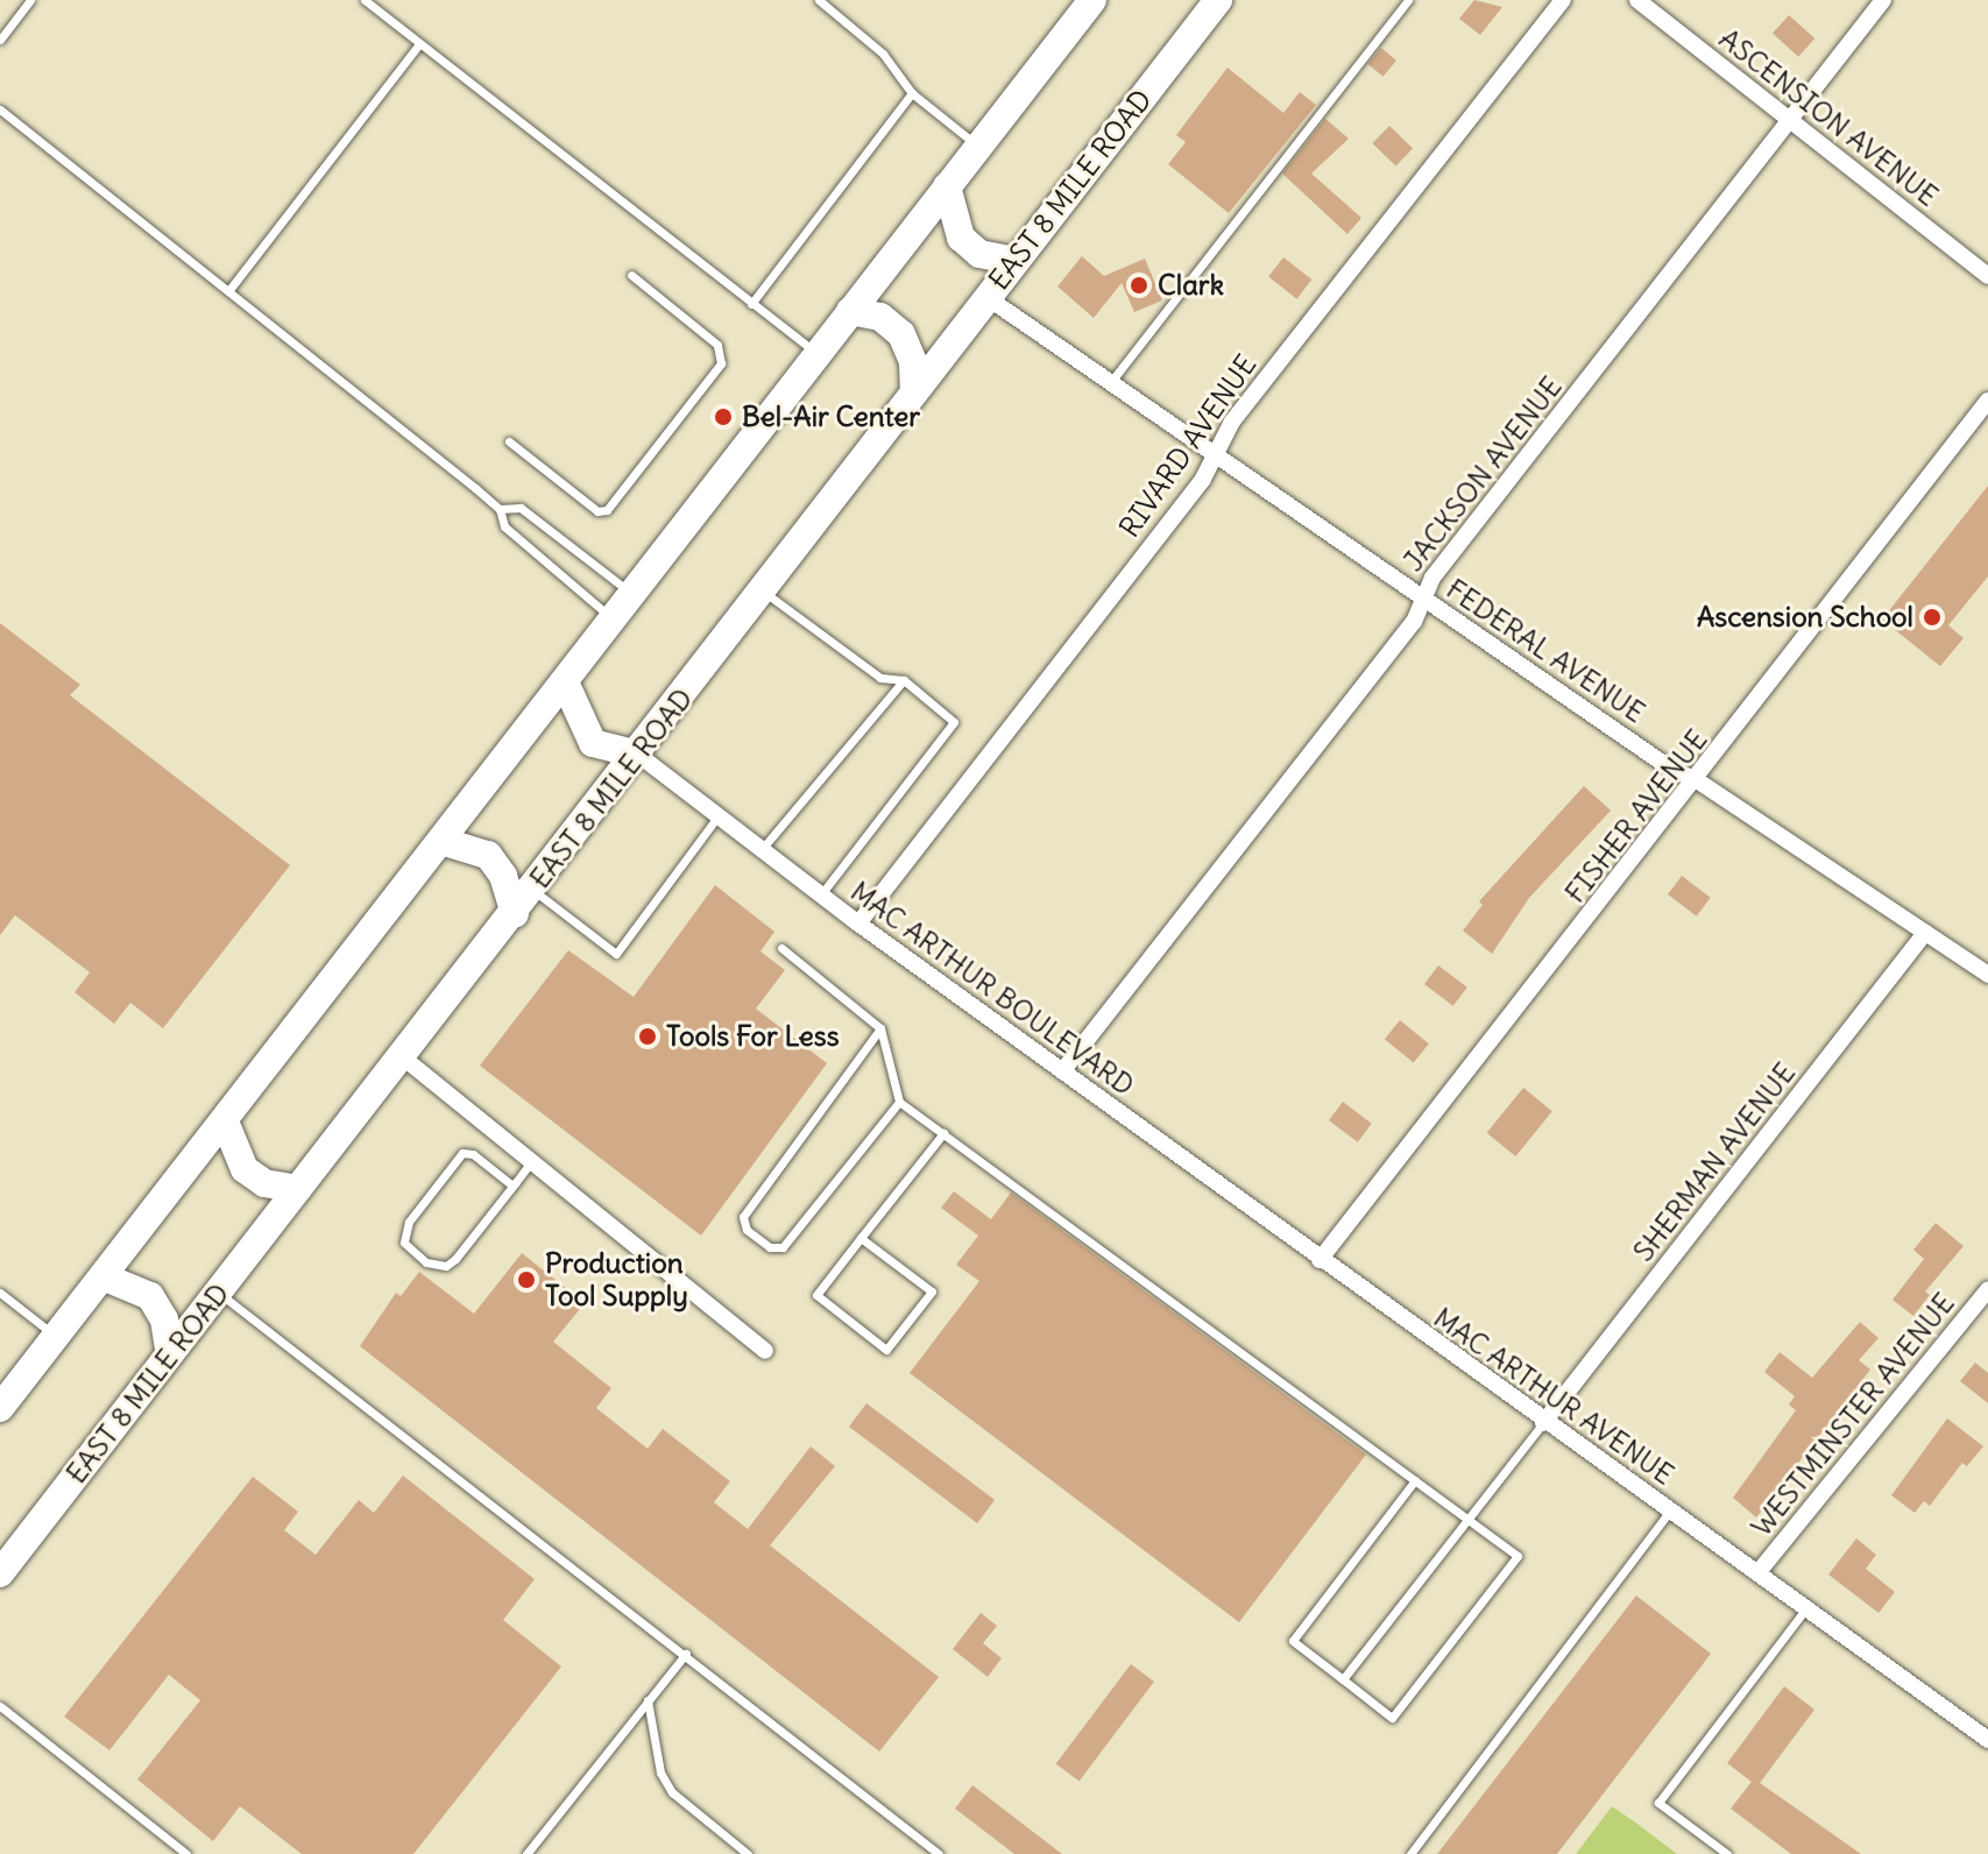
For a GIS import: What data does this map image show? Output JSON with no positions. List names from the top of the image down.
{
  "streets": {
    "highway": ["EAST 8 MILE ROAD"],
    "street": [
      "ASCENSION AVENUE",
      "RIVARD AVENUE",
      "JACKSON AVENUE",
      "FEDERAL AVENUE",
      "FISHER AVENUE",
      "MAC ARTHUR BOULEVARD",
      "SHERMAN AVENUE",
      "MAC ARTHUR AVENUE",
      "WESTMINSTER AVENUE"
    ]
  },
  "crossings": [
    ["ASCENSION AVENUE", "JACKSON AVENUE"],
    ["EAST 8 MILE ROAD", "FEDERAL AVENUE"],
    ["EAST 8 MILE ROAD", "MAC ARTHUR BOULEVARD"],
    ["RIVARD AVENUE", "FEDERAL AVENUE"],
    ["RIVARD AVENUE", "MAC ARTHUR BOULEVARD"],
    ["JACKSON AVENUE", "FEDERAL AVENUE"],
    ["JACKSON AVENUE", "MAC ARTHUR BOULEVARD"],
    ["FEDERAL AVENUE", "FISHER AVENUE"],
    ["FEDERAL AVENUE", "SHERMAN AVENUE"],
    ["FISHER AVENUE", "MAC ARTHUR BOULEVARD"],
    ["FISHER AVENUE", "MAC ARTHUR AVENUE"],
    ["MAC ARTHUR BOULEVARD", "MAC ARTHUR AVENUE"],
    ["SHERMAN AVENUE", "MAC ARTHUR AVENUE"],
    ["MAC ARTHUR AVENUE", "WESTMINSTER AVENUE"]
  ],
  "places": [
    "Clark",
    "Bel-Air Center",
    "Ascension School",
    "Tools For Less",
    "Production Tool Supply"
  ]
}
